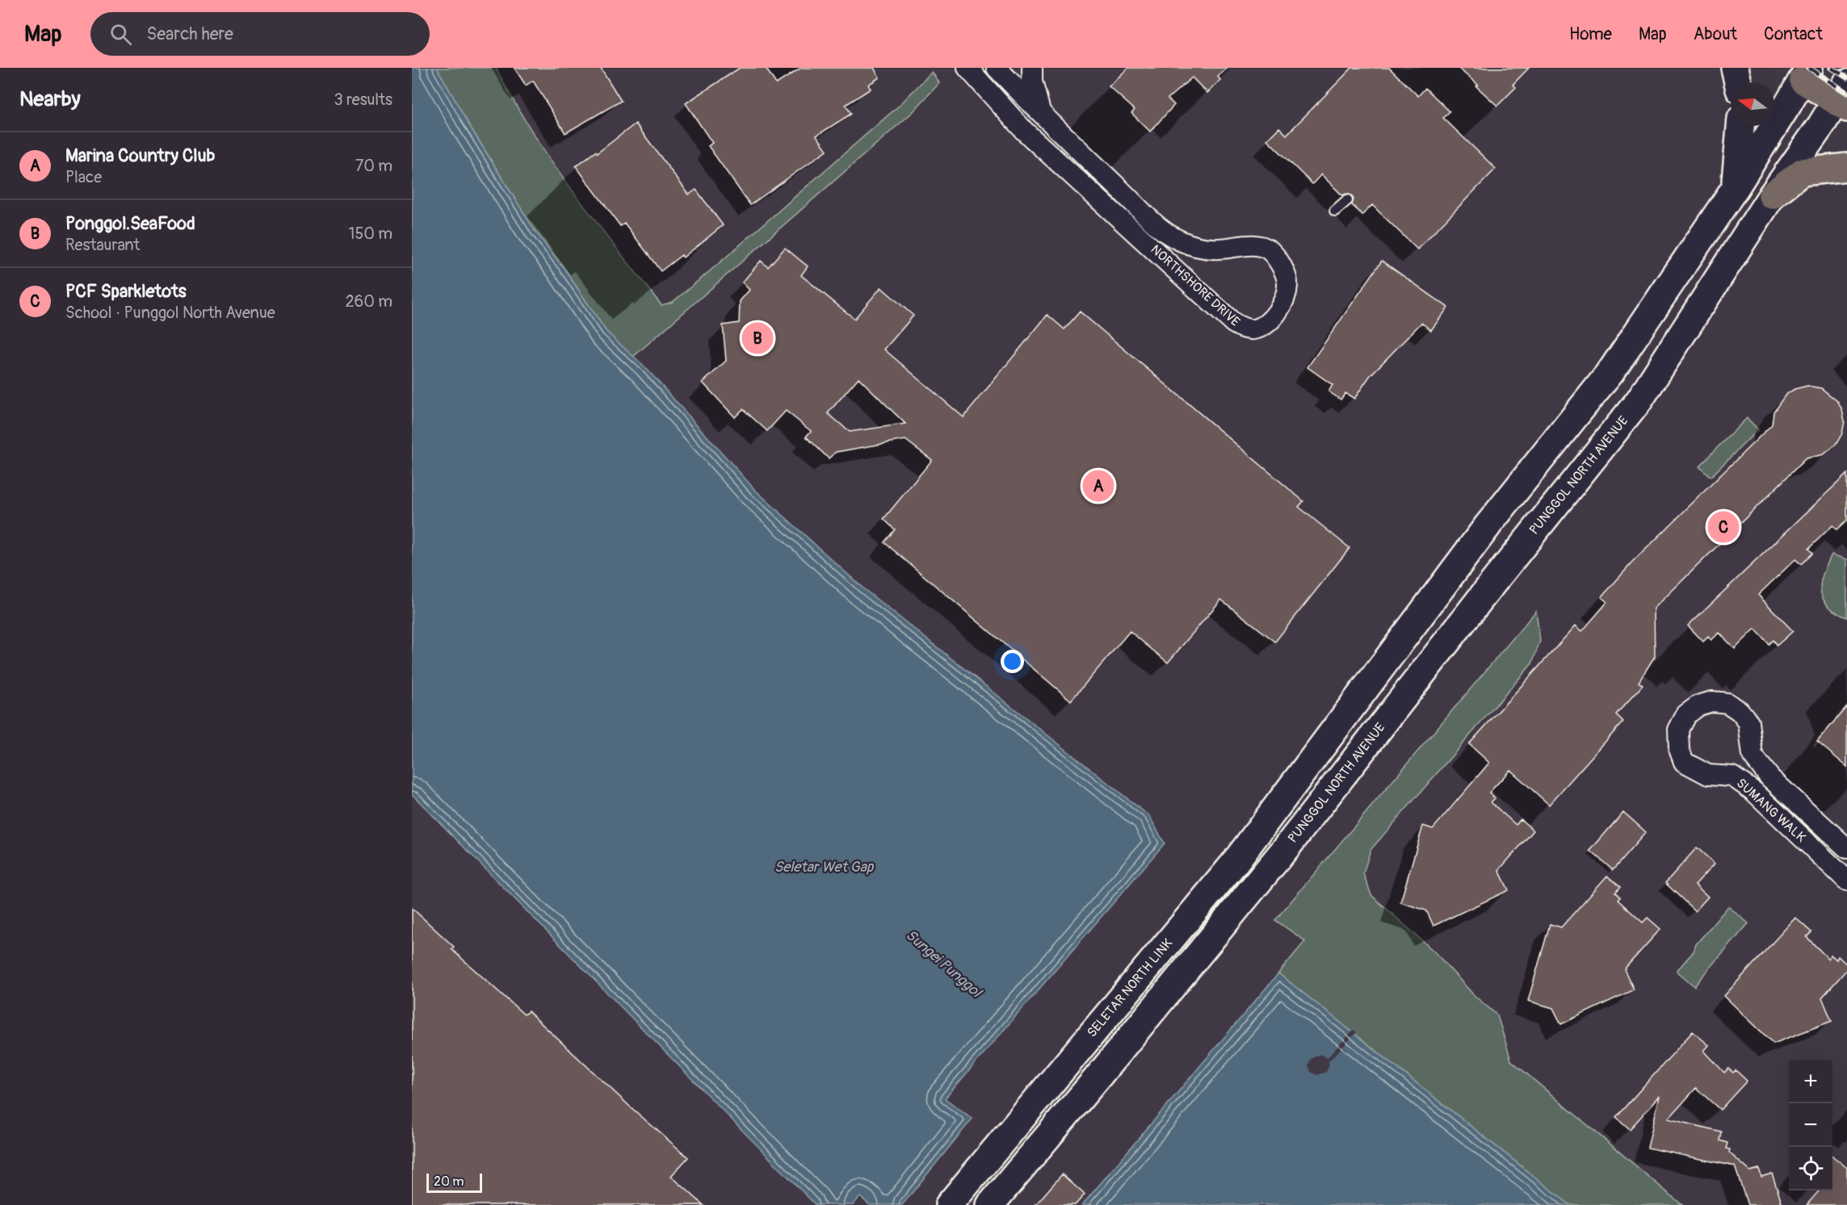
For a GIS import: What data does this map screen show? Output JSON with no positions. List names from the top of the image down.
{
  "streets": {
    "main road": ["PUNGGOL NORTH AVENUE", "SELETAR NORTH LINK"],
    "street": ["NORTHSHORE DRIVE", "SUMANG WALK"]
  },
  "water": ["Seletar Wet Gap", "Sungei Punggol"],
  "scale_bar": "20 m",
  "north": "left",
  "page": {
    "header": "Map",
    "search": "Search here",
    "nav": [
      "Home",
      "Map",
      "About",
      "Contact"
    ],
    "heading": ["Nearby", "3 results"],
    "list": [
      {
        "mark": "A",
        "name": "Marina Country Club",
        "note": "Place",
        "value": "70 m"
      },
      {
        "mark": "B",
        "name": "Ponggol.SeaFood",
        "note": "Restaurant",
        "value": "150 m"
      },
      {
        "mark": "C",
        "name": "PCF Sparkletots",
        "note": "School · Punggol North Avenue",
        "value": "260 m"
      }
    ],
    "pins": ["B", "A", "C"],
    "map_buttons": ["+", "−"],
    "scale": "20 m"
  }
}
